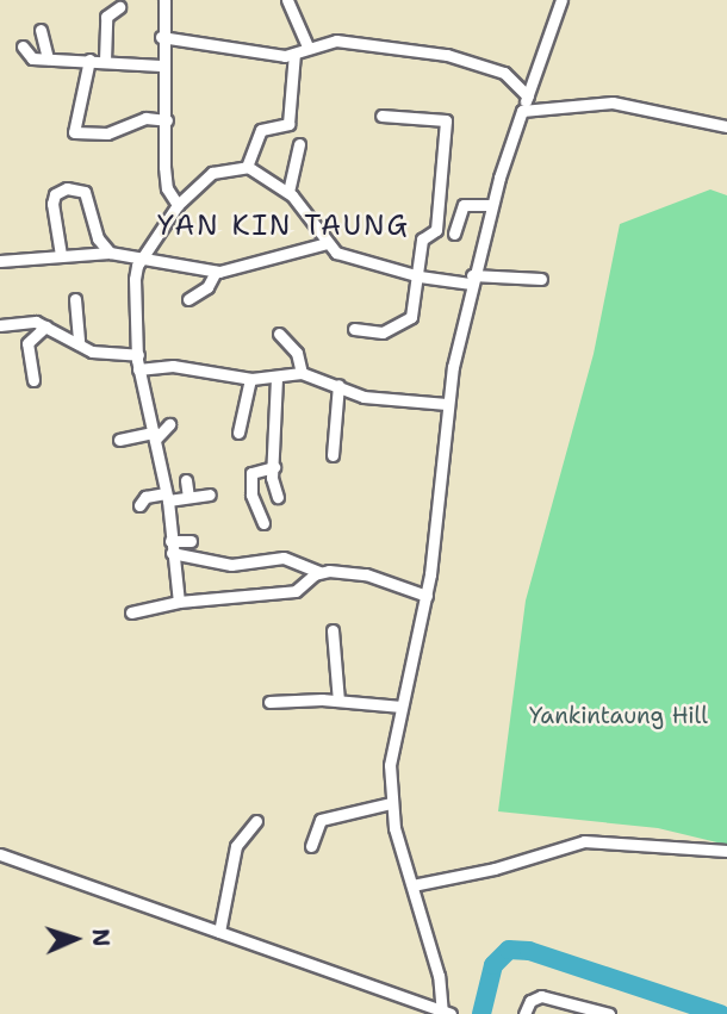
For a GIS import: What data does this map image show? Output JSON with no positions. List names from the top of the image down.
{
  "districts": ["YAN KIN TAUNG"],
  "parks": ["Yankintaung Hill"],
  "north": "right"
}
